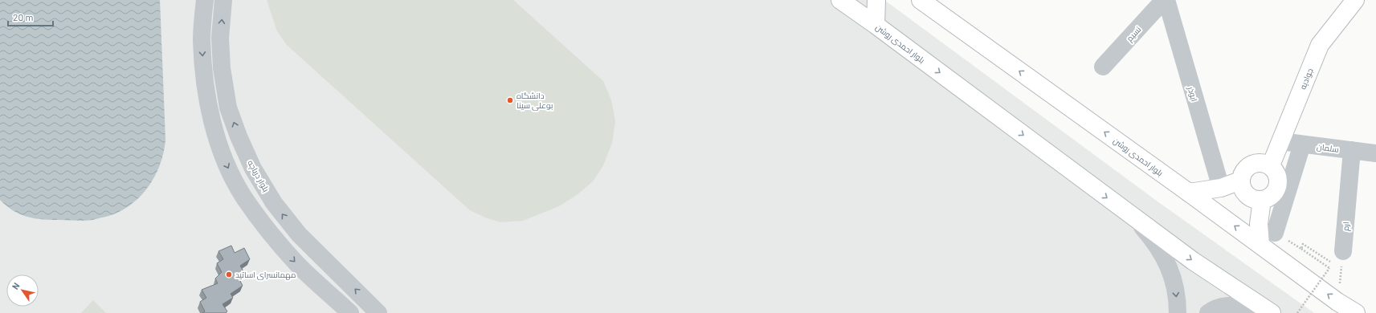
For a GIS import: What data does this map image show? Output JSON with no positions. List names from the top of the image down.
{
  "streets": {
    "main road": ["بلوار احمدی روشن", "جوادیه"],
    "street": [
      "نسیم",
      "ابوذر",
      "سلمان",
      "بلوار دریاچه",
      "ارم"
    ]
  },
  "crossings": [
    ["نسیم", "ابوذر"],
    ["جوادیه", "سلمان"],
    ["سلمان", "ارم"]
  ],
  "places": ["دانشگاه بوعلی سینا", "مهمانسرای اساتید"],
  "scale_bar": "20 m",
  "north": "top left"
}
